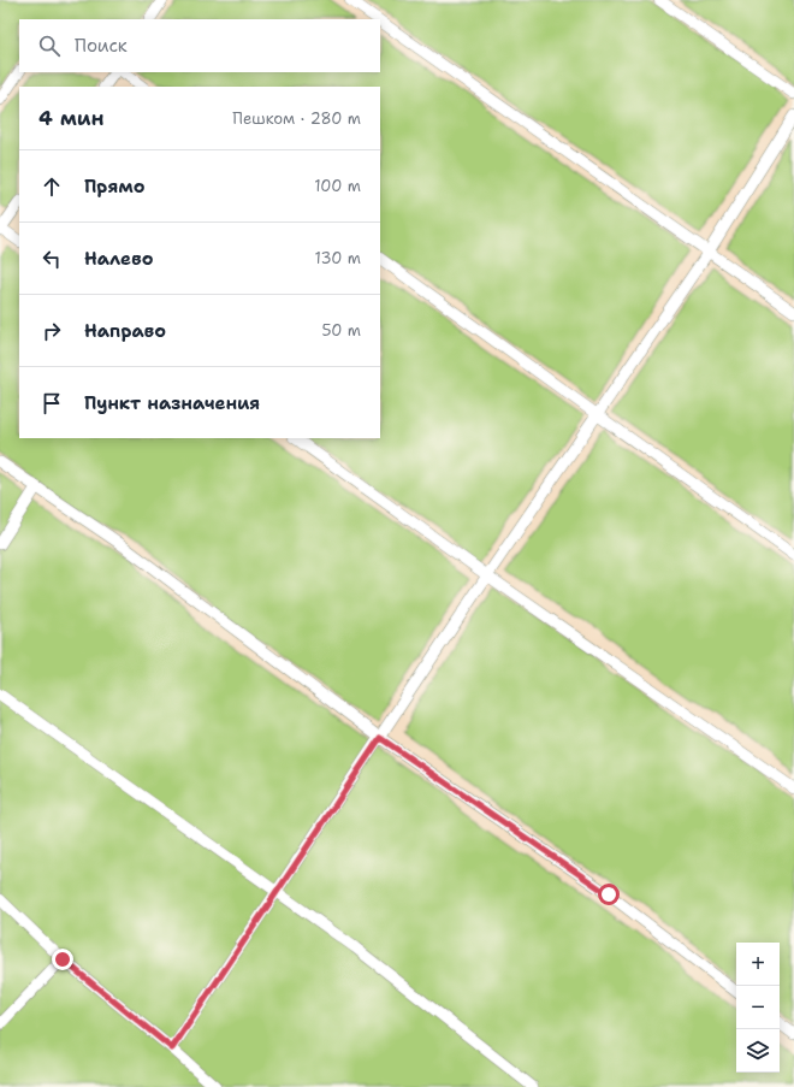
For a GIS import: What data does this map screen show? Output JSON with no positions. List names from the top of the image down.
{
  "page": {
    "search": "Поиск",
    "heading": ["4 мин", "Пешком · 280 m"],
    "list": [
      ["Прямо", "100 m"],
      ["Налево", "130 m"],
      ["Направо", "50 m"],
      "Пункт назначения"
    ],
    "map_buttons": ["+", "−"]
  }
}
